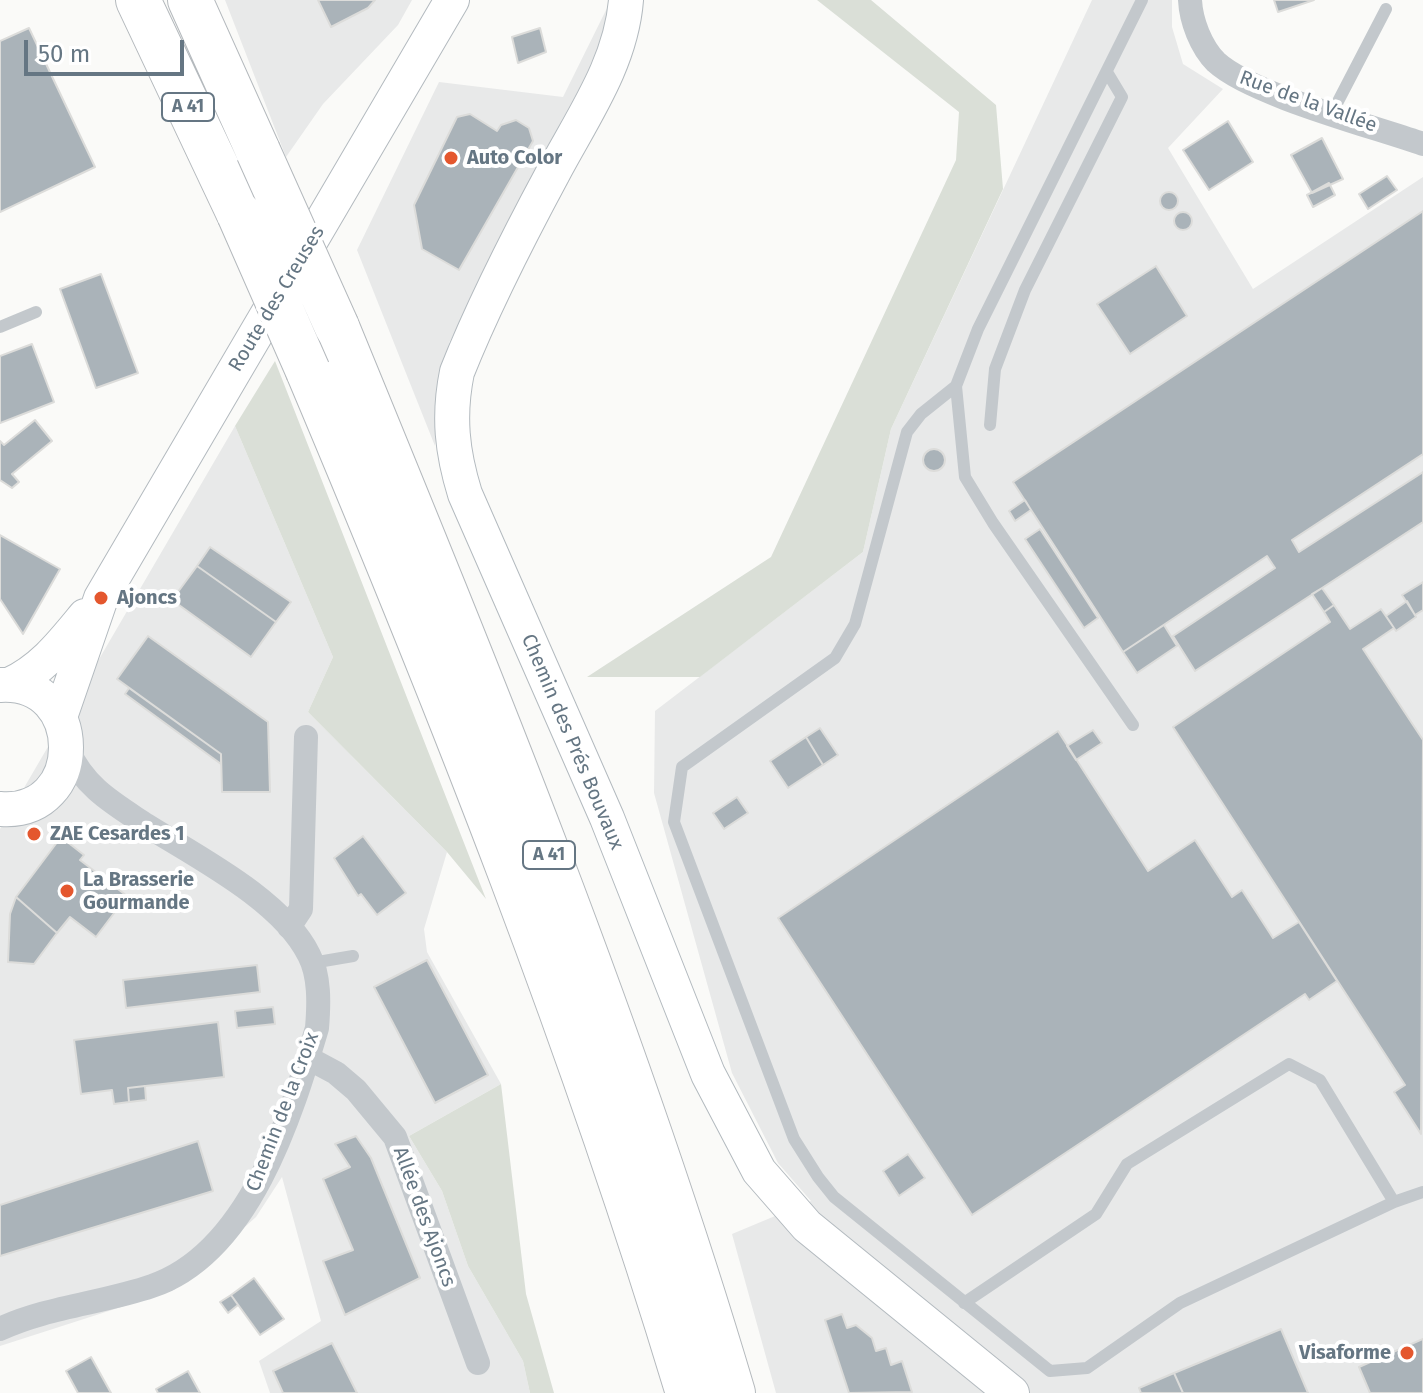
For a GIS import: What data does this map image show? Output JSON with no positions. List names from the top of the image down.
{
  "streets": {
    "highway": ["A 41"],
    "street": [
      "Rue de la Vallée",
      "Route des Creuses",
      "Chemin des Prés Bouvaux",
      "Chemin de la Croix",
      "Allée des Ajoncs"
    ]
  },
  "crossings": [
    ["Chemin de la Croix", "Allée des Ajoncs"]
  ],
  "places": [
    "Auto Color",
    "Ajoncs",
    "ZAE Cesardes 1",
    "La Brasserie Gourmande",
    "Visaforme"
  ],
  "scale_bar": "50 m"
}
